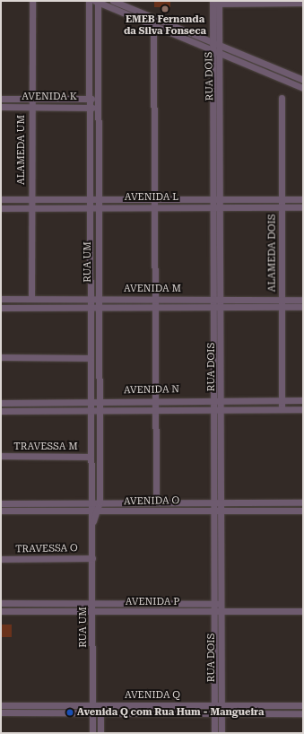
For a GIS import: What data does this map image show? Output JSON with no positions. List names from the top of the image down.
{
  "streets": {
    "street": [
      "RUA DOIS",
      "AVENIDA K",
      "ALAMEDA UM",
      "AVENIDA L",
      "ALAMEDA DOIS",
      "RUA UM",
      "AVENIDA M",
      "AVENIDA N",
      "TRAVESSA M",
      "AVENIDA O",
      "TRAVESSA O",
      "AVENIDA P",
      "AVENIDA Q"
    ]
  },
  "crossings": [
    ["RUA DOIS", "AVENIDA L"],
    ["RUA DOIS", "AVENIDA M"],
    ["RUA DOIS", "AVENIDA N"],
    ["RUA DOIS", "AVENIDA O"],
    ["RUA DOIS", "AVENIDA P"],
    ["RUA DOIS", "AVENIDA Q"],
    ["AVENIDA K", "ALAMEDA UM"],
    ["AVENIDA K", "RUA UM"],
    ["ALAMEDA UM", "AVENIDA L"],
    ["ALAMEDA UM", "AVENIDA M"],
    ["AVENIDA L", "ALAMEDA DOIS"],
    ["AVENIDA L", "RUA UM"],
    ["ALAMEDA DOIS", "AVENIDA M"],
    ["ALAMEDA DOIS", "AVENIDA N"],
    ["RUA UM", "AVENIDA M"],
    ["RUA UM", "AVENIDA N"],
    ["RUA UM", "TRAVESSA M"],
    ["RUA UM", "AVENIDA O"],
    ["RUA UM", "TRAVESSA O"],
    ["RUA UM", "AVENIDA P"],
    ["RUA UM", "AVENIDA Q"]
  ],
  "places": ["EMEB Fernanda da Silva Fonseca", "Avenida Q com Rua Hum - Mangueira"]
}
